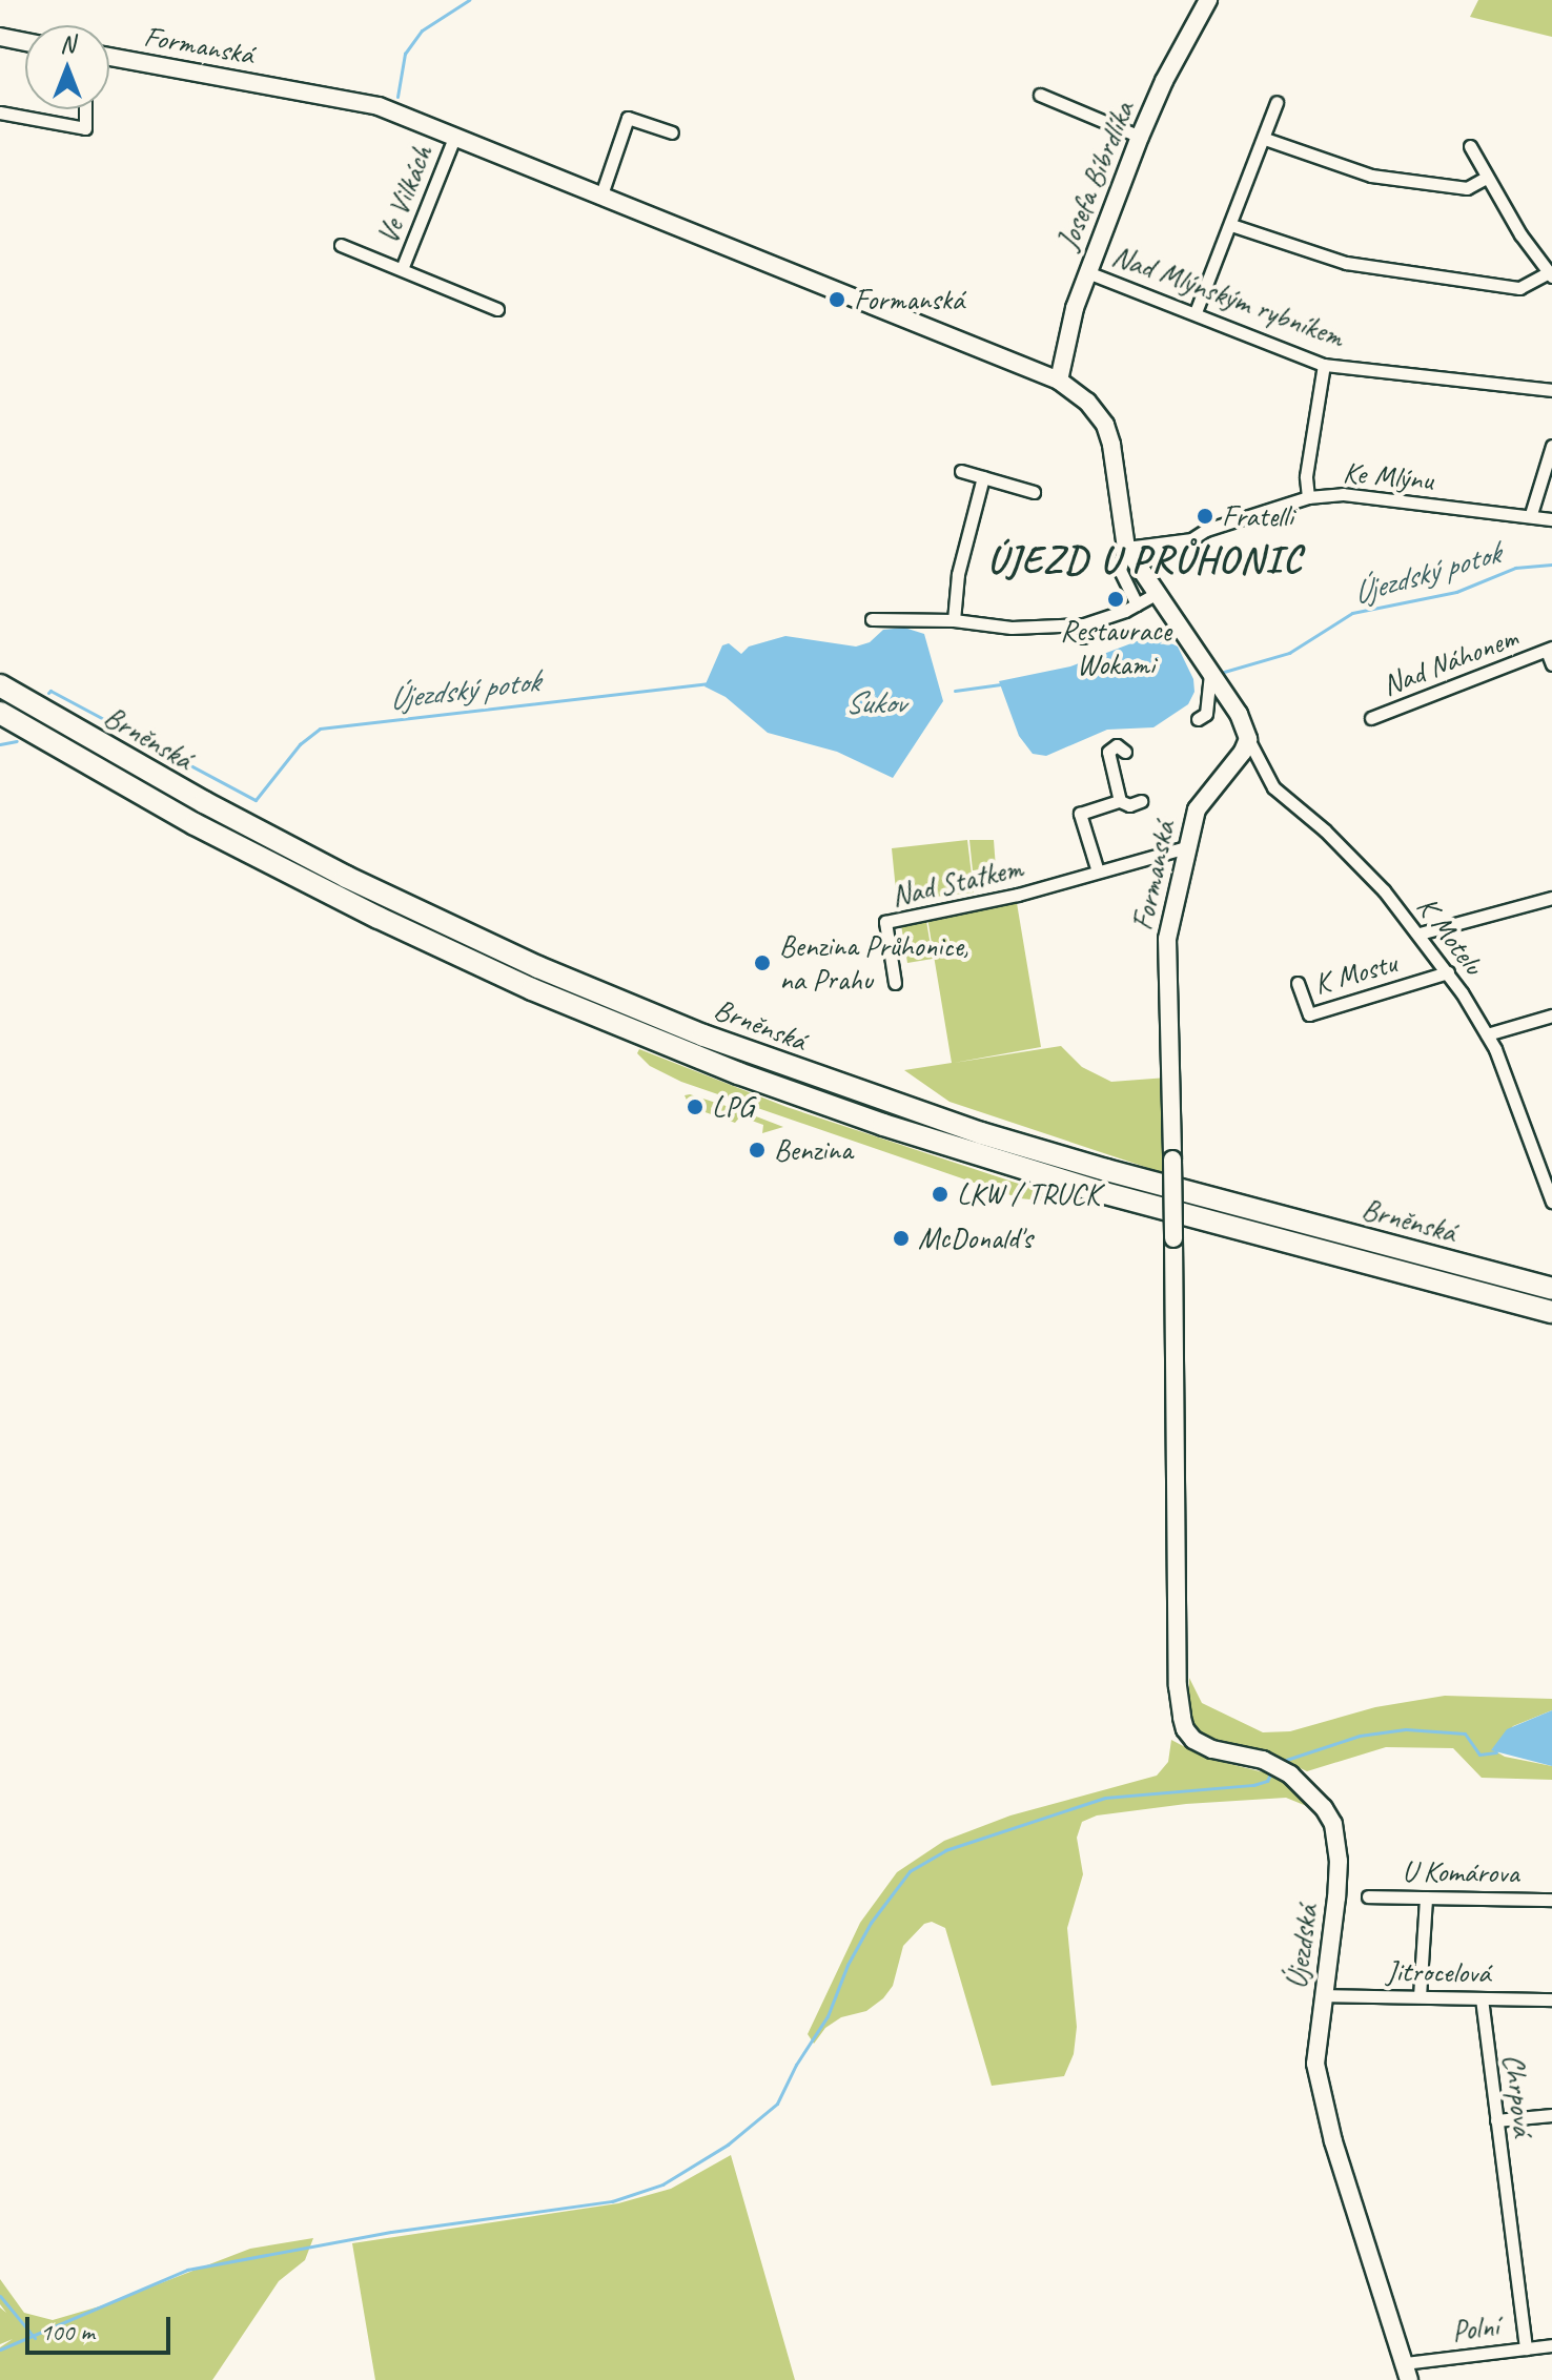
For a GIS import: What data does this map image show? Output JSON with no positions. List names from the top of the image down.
{
  "streets": {
    "highway": ["Brněnská"],
    "street": [
      "Formanská",
      "Josefa Bíbrdlíka",
      "Ve Vilkách",
      "Nad Mlýnským rybníkem",
      "Ke Mlýnu",
      "Nad Náhonem",
      "Nad Statkem",
      "K Motelu",
      "K Mostu",
      "U Komárova",
      "Újezdská",
      "Jitrocelová",
      "Chrpová",
      "Polní"
    ]
  },
  "crossings": [
    ["Formanská", "Josefa Bíbrdlíka"],
    ["Formanská", "Ve Vilkách"],
    ["Formanská", "Ke Mlýnu"],
    ["Formanská", "Nad Statkem"],
    ["Formanská", "K Motelu"],
    ["Formanská", "Újezdská"],
    ["Josefa Bíbrdlíka", "Nad Mlýnským rybníkem"],
    ["K Motelu", "K Mostu"],
    ["Újezdská", "Jitrocelová"],
    ["Újezdská", "Polní"],
    ["Jitrocelová", "Chrpová"],
    ["Chrpová", "Polní"]
  ],
  "districts": ["ÚJEZD U PRŮHONIC"],
  "water": ["Újezdský potok", "Sukov"],
  "places": [
    "Formanská",
    "Fratelli",
    "Restaurace Wokami",
    "Benzina Průhonice, na Prahu",
    "LPG",
    "Benzina",
    "LKW / TRUCK",
    "McDonald's"
  ],
  "scale_bar": "100 m",
  "north": "top"
}
